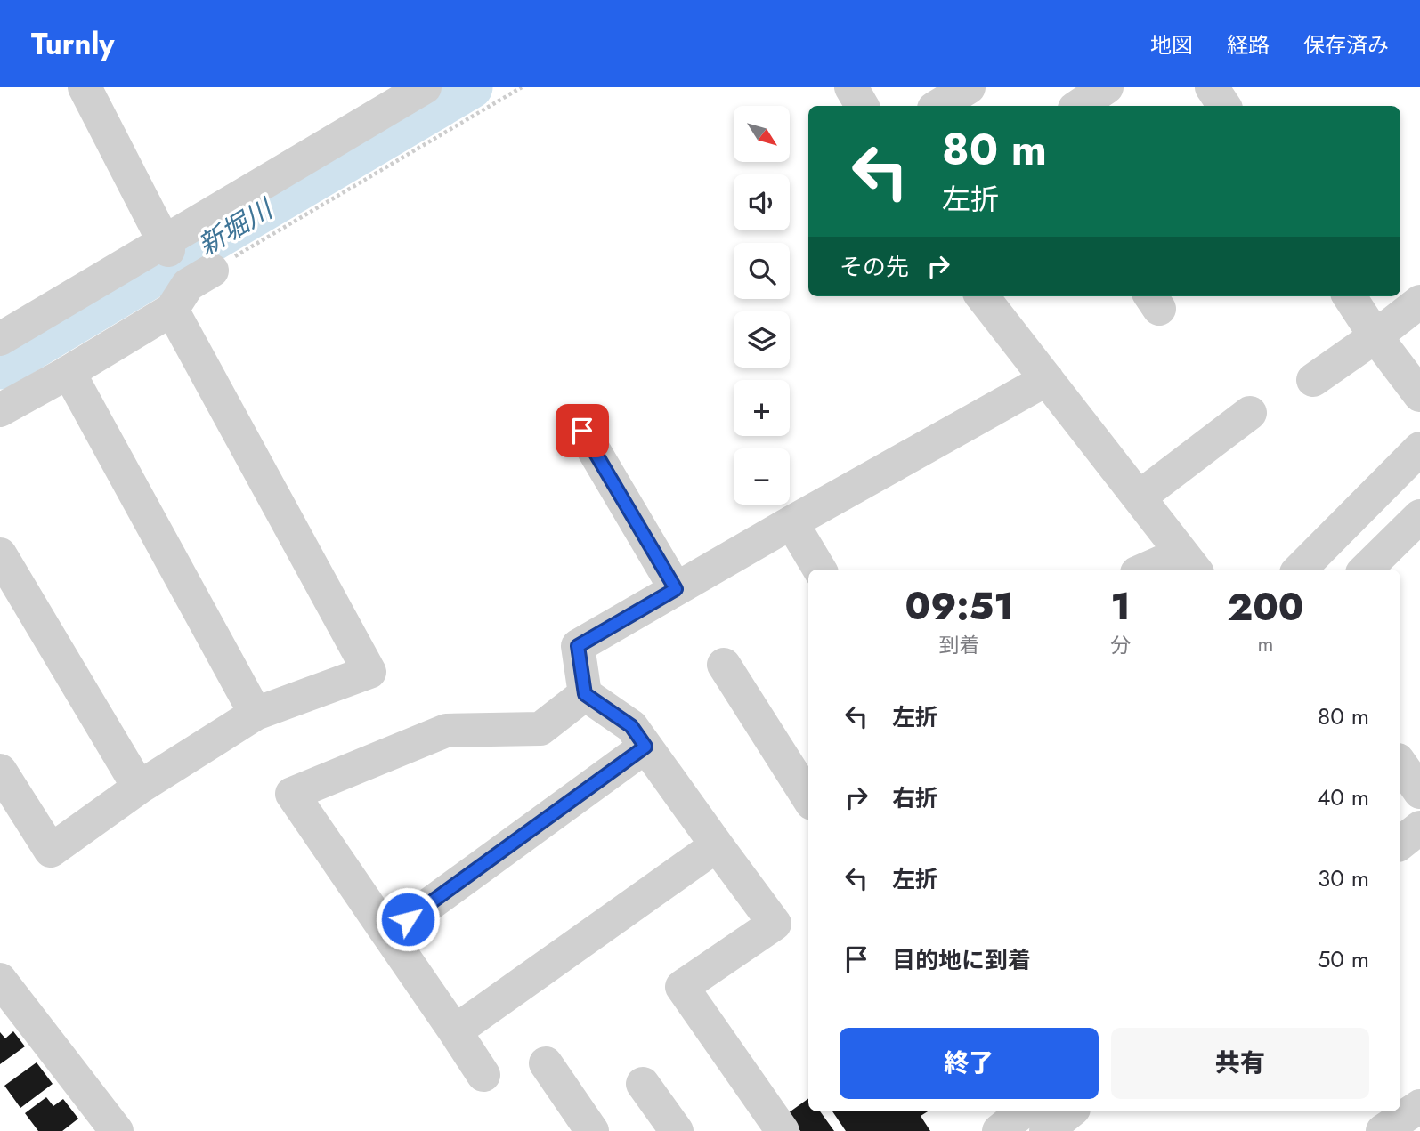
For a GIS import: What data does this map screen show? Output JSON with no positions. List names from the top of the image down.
{
  "water": ["新堀川"],
  "north": "bottom right",
  "page": {
    "header": "Turnly",
    "nav": ["地図", "経路", "保存済み"],
    "map_buttons": ["+", "−"],
    "turn": ["80 m", "左折"],
    "then": "その先",
    "eta": [
      "09:51",
      "到着",
      "1",
      "分",
      "200",
      "m"
    ],
    "list": [
      {
        "name": "左折",
        "value": "80 m"
      },
      {
        "name": "右折",
        "value": "40 m"
      },
      {
        "name": "左折",
        "value": "30 m"
      },
      {
        "name": "目的地に到着",
        "value": "50 m"
      }
    ],
    "buttons": ["終了", "共有"]
  }
}
